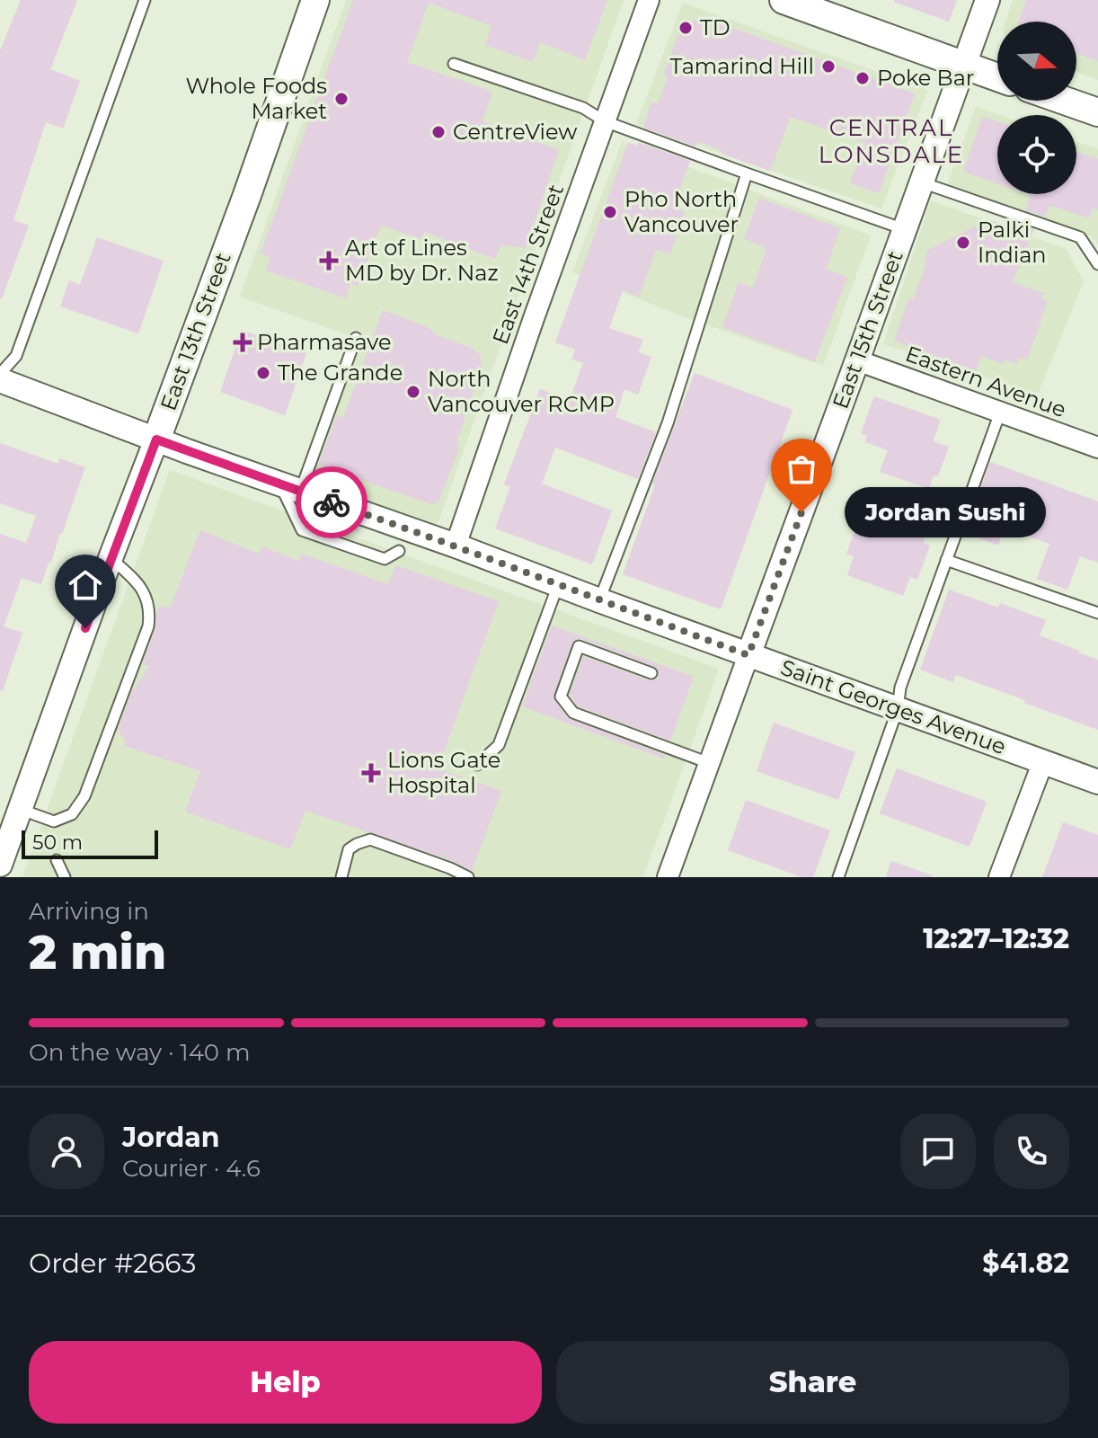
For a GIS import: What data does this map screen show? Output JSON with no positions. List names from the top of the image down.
{
  "streets": {
    "main road": ["East 13th Street"],
    "street": [
      "East 14th Street",
      "East 15th Street",
      "Eastern Avenue",
      "Saint Georges Avenue"
    ]
  },
  "crossings": [
    ["East 14th Street", "Saint Georges Avenue"],
    ["East 15th Street", "Eastern Avenue"],
    ["East 15th Street", "Saint Georges Avenue"],
    ["East 13th Street", "Saint Georges Avenue"]
  ],
  "districts": ["CENTRAL LONSDALE"],
  "places": {
    "other": [
      "TD",
      "Tamarind Hill",
      "Poke Bar",
      "Whole Foods Market",
      "CentreView",
      "Pho North Vancouver",
      "Palki Indian",
      "The Grande",
      "North Vancouver RCMP",
      "Jordan Sushi"
    ],
    "health": ["Art of Lines MD by Dr. Naz", "Pharmasave", "Lions Gate Hospital"]
  },
  "scale_bar": "50 m",
  "north": "right",
  "page": {
    "bubble": "Jordan Sushi",
    "scale": "50 m",
    "heading": ["2 min", "Arriving in", "12:27–12:32"],
    "panel": [
      "Jordan",
      "Courier · 4.6",
      "Order #2663",
      "$41.82"
    ],
    "bar": "On the way · 140 m",
    "buttons": ["Help", "Share"]
  }
}
